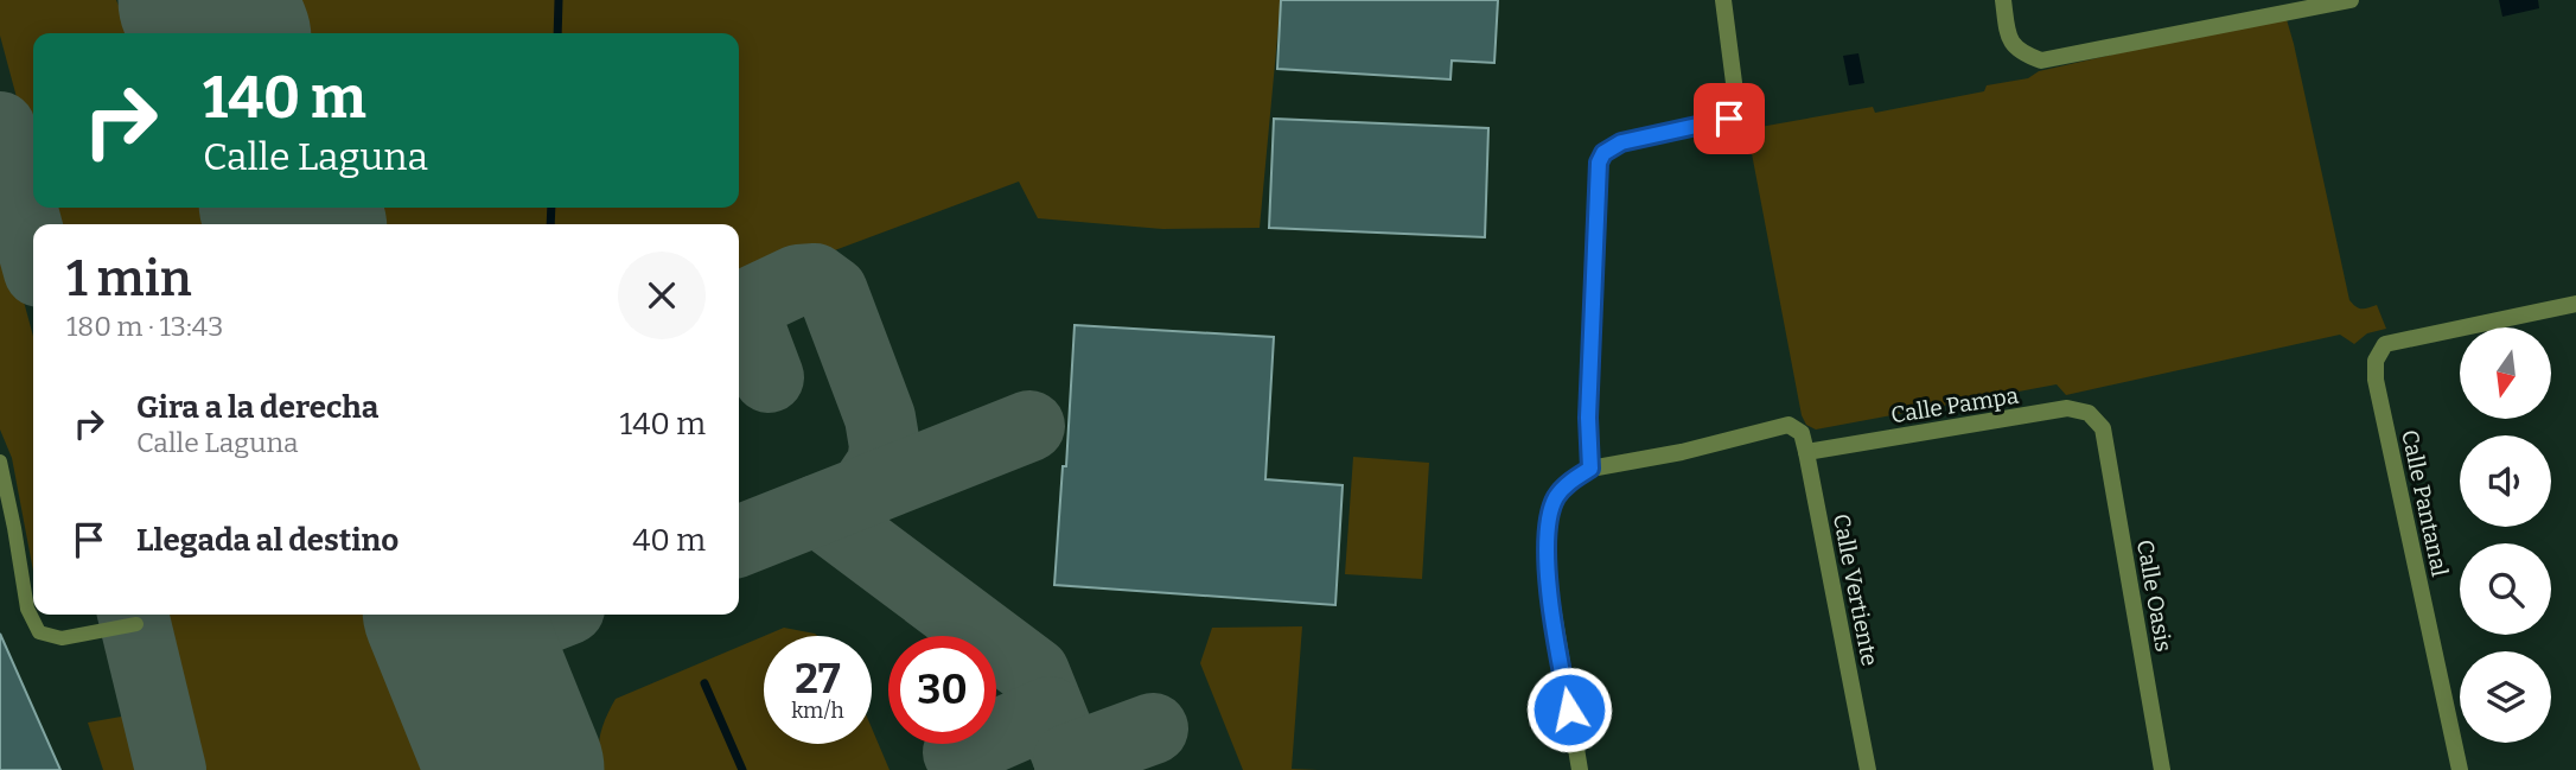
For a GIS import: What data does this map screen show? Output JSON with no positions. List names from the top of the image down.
{
  "streets": {
    "street": [
      "Calle Pampa",
      "Calle Pantanal",
      "Calle Vertiente",
      "Calle Oasis"
    ]
  },
  "crossings": [
    ["Calle Pampa", "Calle Vertiente"],
    ["Calle Pampa", "Calle Oasis"]
  ],
  "north": "bottom",
  "page": {
    "turn": ["140 m", "Calle Laguna"],
    "heading": ["1 min", "180 m · 13:43"],
    "list": [
      {
        "name": "Gira a la derecha",
        "note": "Calle Laguna",
        "value": "140 m"
      },
      {
        "name": "Llegada al destino",
        "value": "40 m"
      }
    ],
    "speed": "27 km/h",
    "limit": "30"
  }
}
